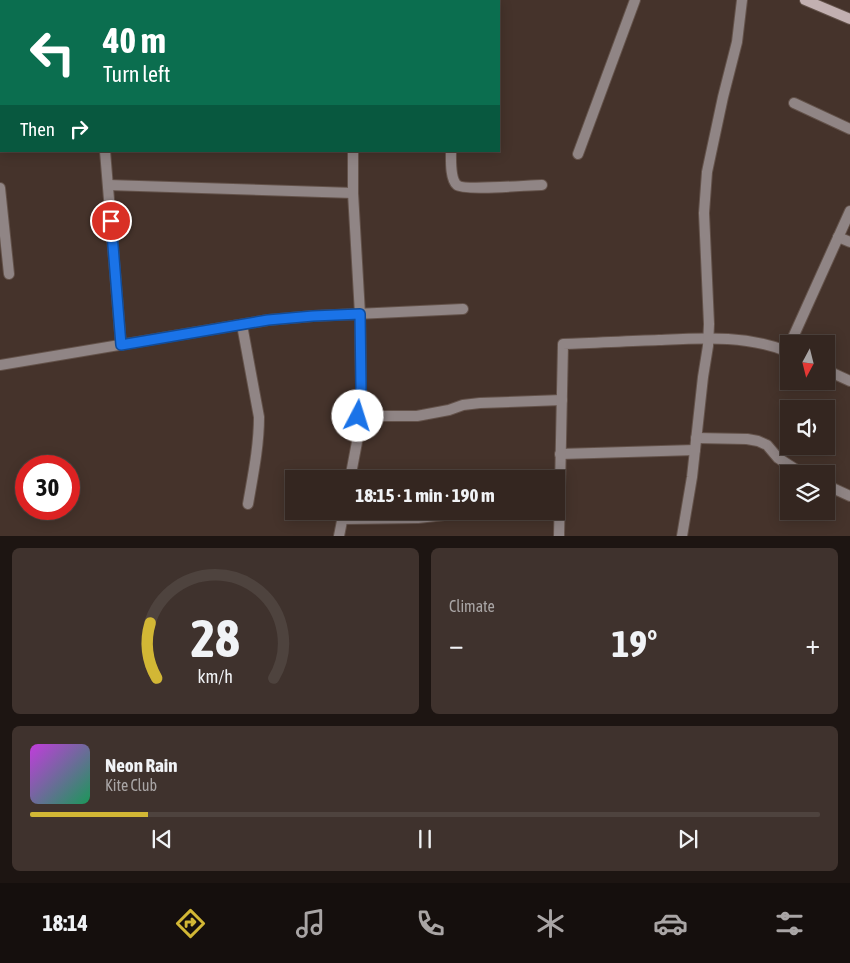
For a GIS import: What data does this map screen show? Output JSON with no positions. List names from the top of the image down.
{
  "north": "bottom",
  "page": {
    "turn": ["40 m", "Turn left"],
    "then": "Then",
    "limit": "30",
    "trip": "18:15 · 1 min · 190 m",
    "tile": "Climate",
    "heat": ["−", "19°", "+"],
    "song": ["Neon Rain", "Kite Club"],
    "tabs": "18:14",
    "gauge": ["28", "km/h"]
  }
}
